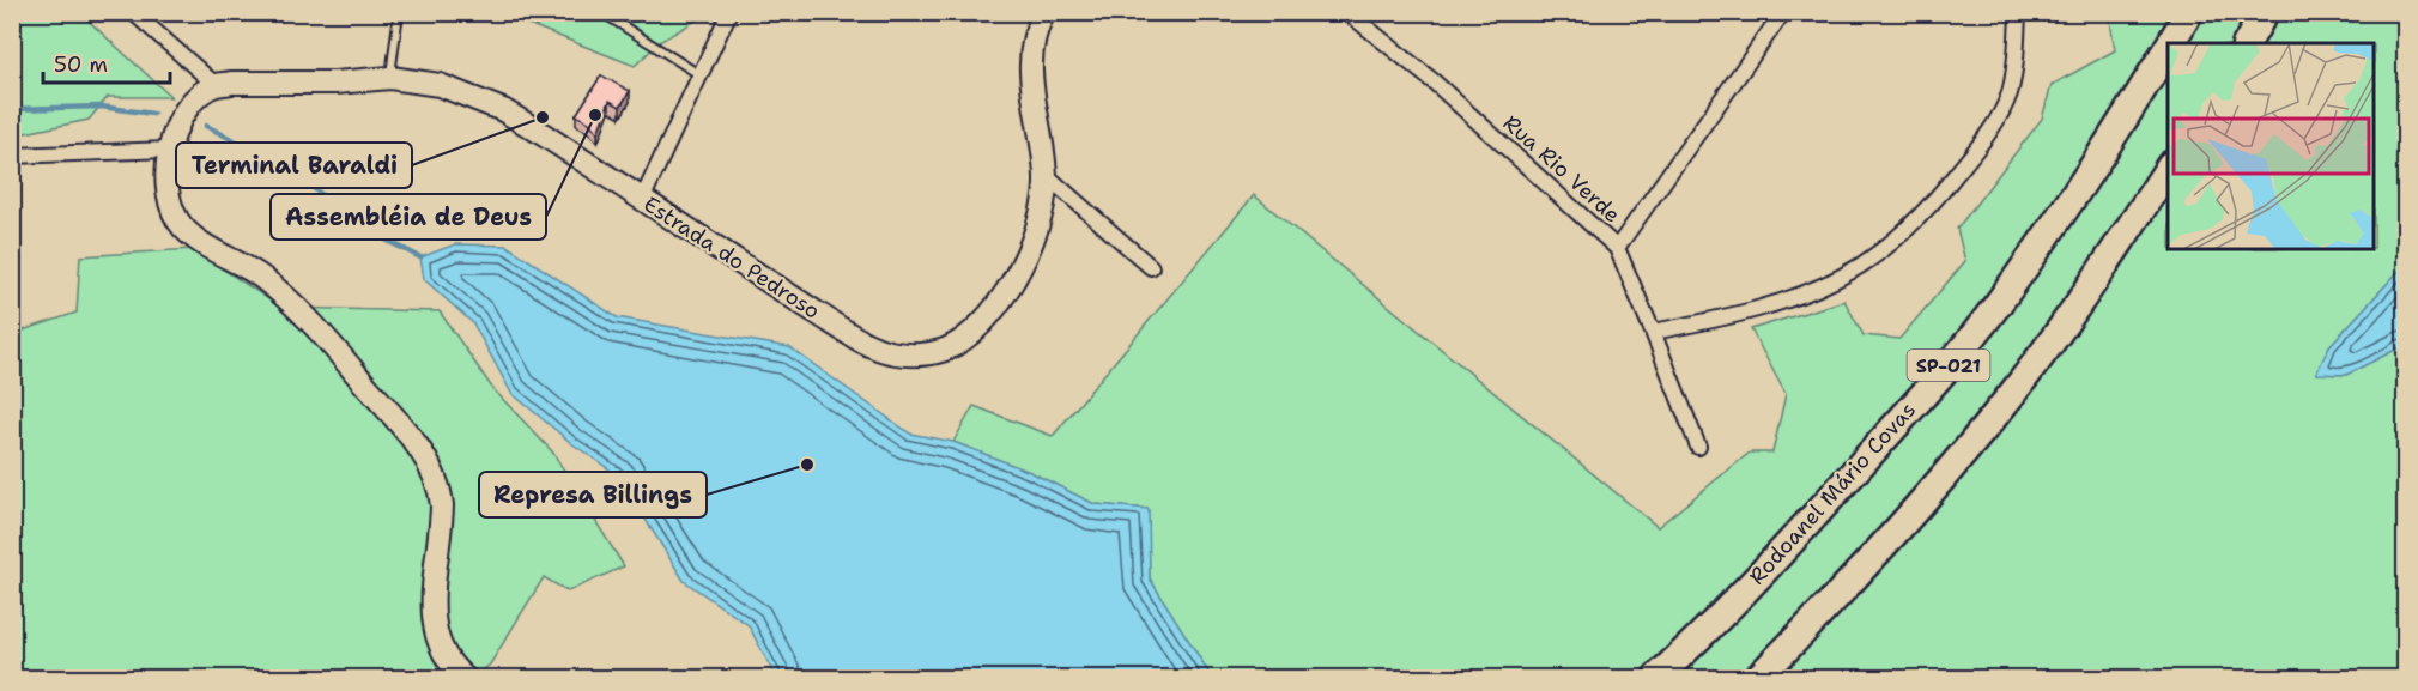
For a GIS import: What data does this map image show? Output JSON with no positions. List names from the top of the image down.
{
  "streets": {
    "highway": ["SP-021", "Rodoanel Mário Covas"],
    "main road": ["Estrada do Pedroso"],
    "street": ["Rua Rio Verde"]
  },
  "places": ["Assembléia de Deus", "Terminal Baraldi", "Represa Billings"],
  "scale_bar": "50 m"
}
